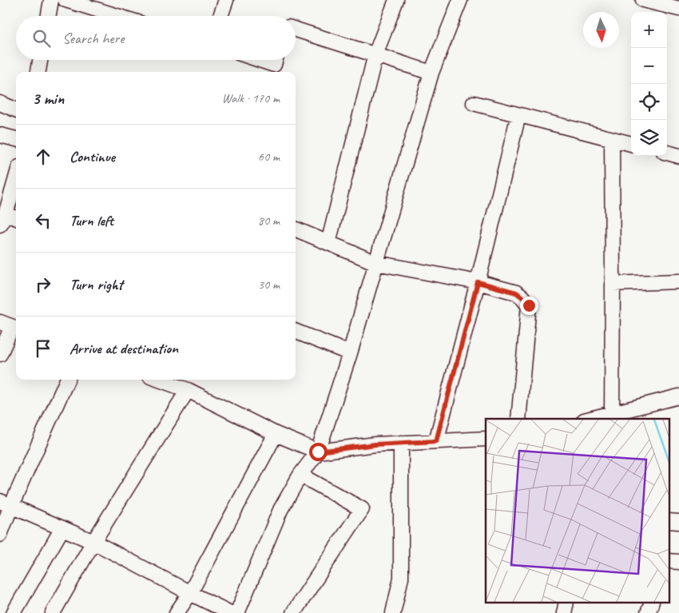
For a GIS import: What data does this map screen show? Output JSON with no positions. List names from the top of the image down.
{
  "north": "bottom",
  "page": {
    "map_buttons": ["+", "−"],
    "search": "Search here",
    "heading": ["3 min", "Walk · 170 m"],
    "list": [
      ["Continue", "60 m"],
      ["Turn left", "80 m"],
      ["Turn right", "30 m"],
      "Arrive at destination"
    ]
  }
}
